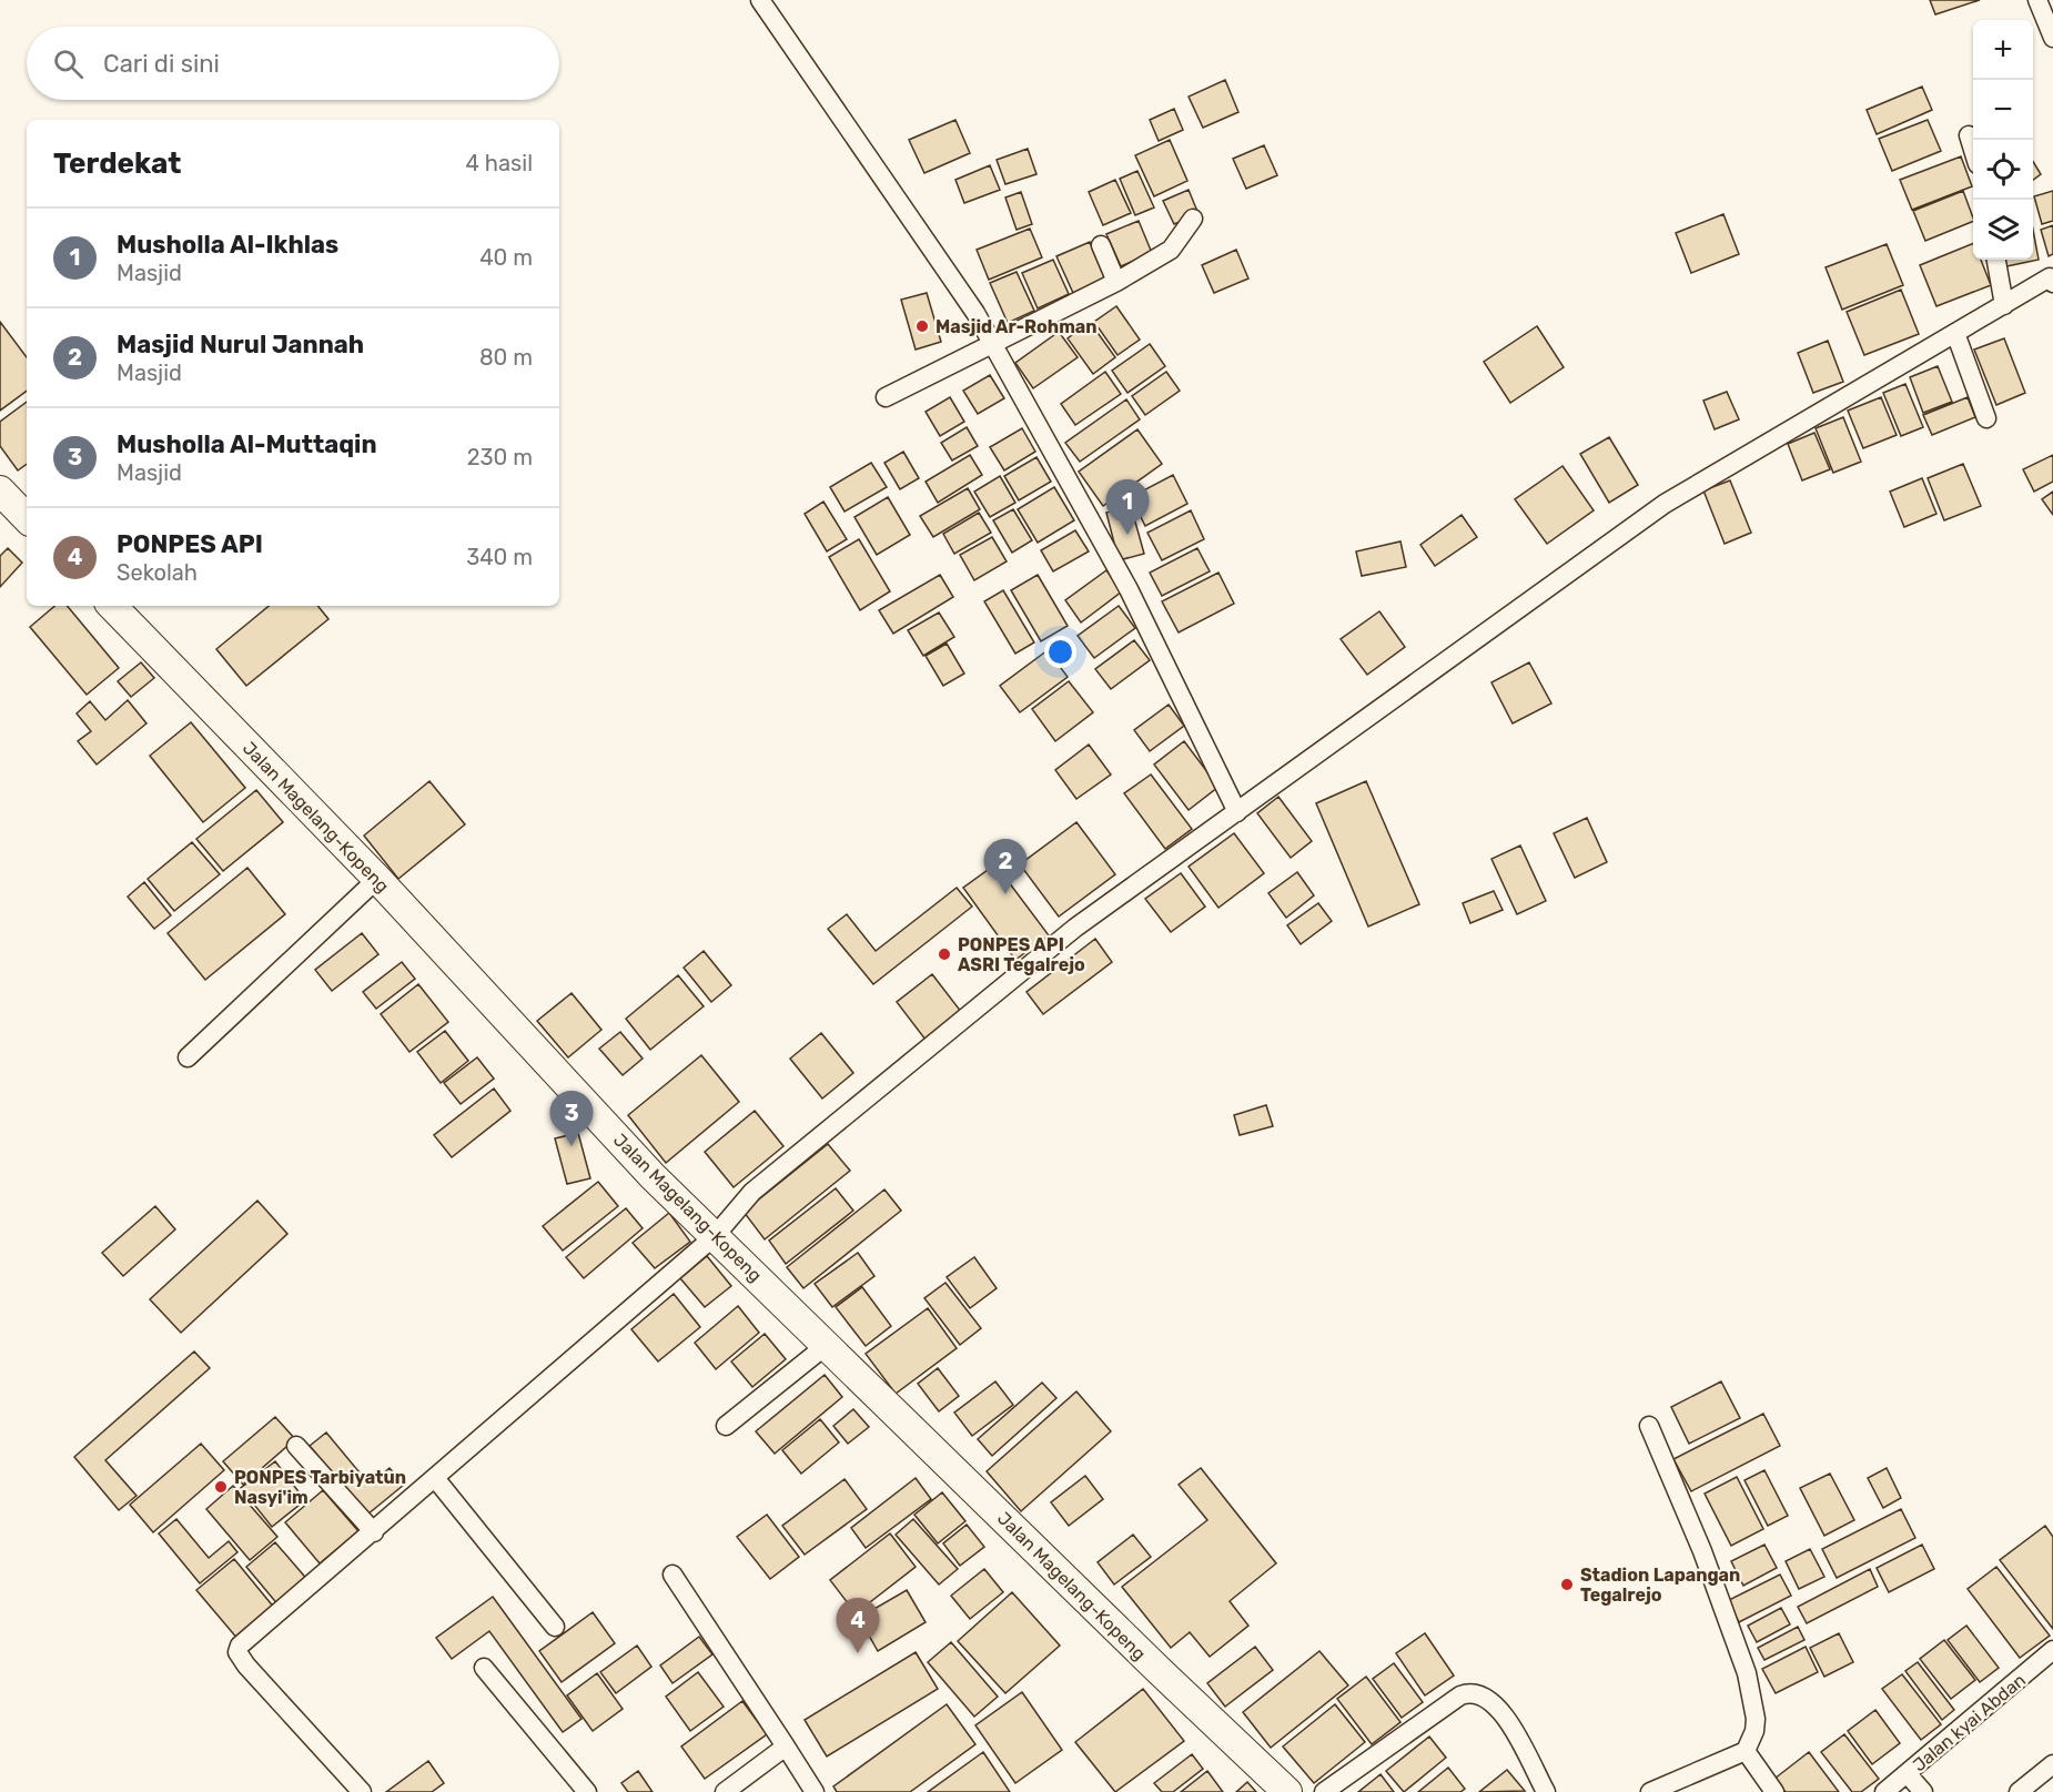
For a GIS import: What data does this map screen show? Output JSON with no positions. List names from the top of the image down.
{
  "streets": {
    "main road": ["Jalan Magelang-Kopeng"],
    "street": ["Jalan kyai Abdan"]
  },
  "places": [
    "Masjid Ar-Rohman",
    "PONPES API ASRI Tegalrejo",
    "PONPES Tarbiyatun Nasyi'im",
    "Stadion Lapangan Tegalrejo"
  ],
  "page": {
    "map_buttons": ["+", "−"],
    "search": "Cari di sini",
    "heading": ["Terdekat", "4 hasil"],
    "list": [
      {
        "mark": "1",
        "name": "Musholla Al-Ikhlas",
        "note": "Masjid",
        "value": "40 m"
      },
      {
        "mark": "2",
        "name": "Masjid Nurul Jannah",
        "note": "Masjid",
        "value": "80 m"
      },
      {
        "mark": "3",
        "name": "Musholla Al-Muttaqin",
        "note": "Masjid",
        "value": "230 m"
      },
      {
        "mark": "4",
        "name": "PONPES API",
        "note": "Sekolah",
        "value": "340 m"
      }
    ],
    "pins": [
      "1",
      "2",
      "3",
      "4"
    ]
  }
}
